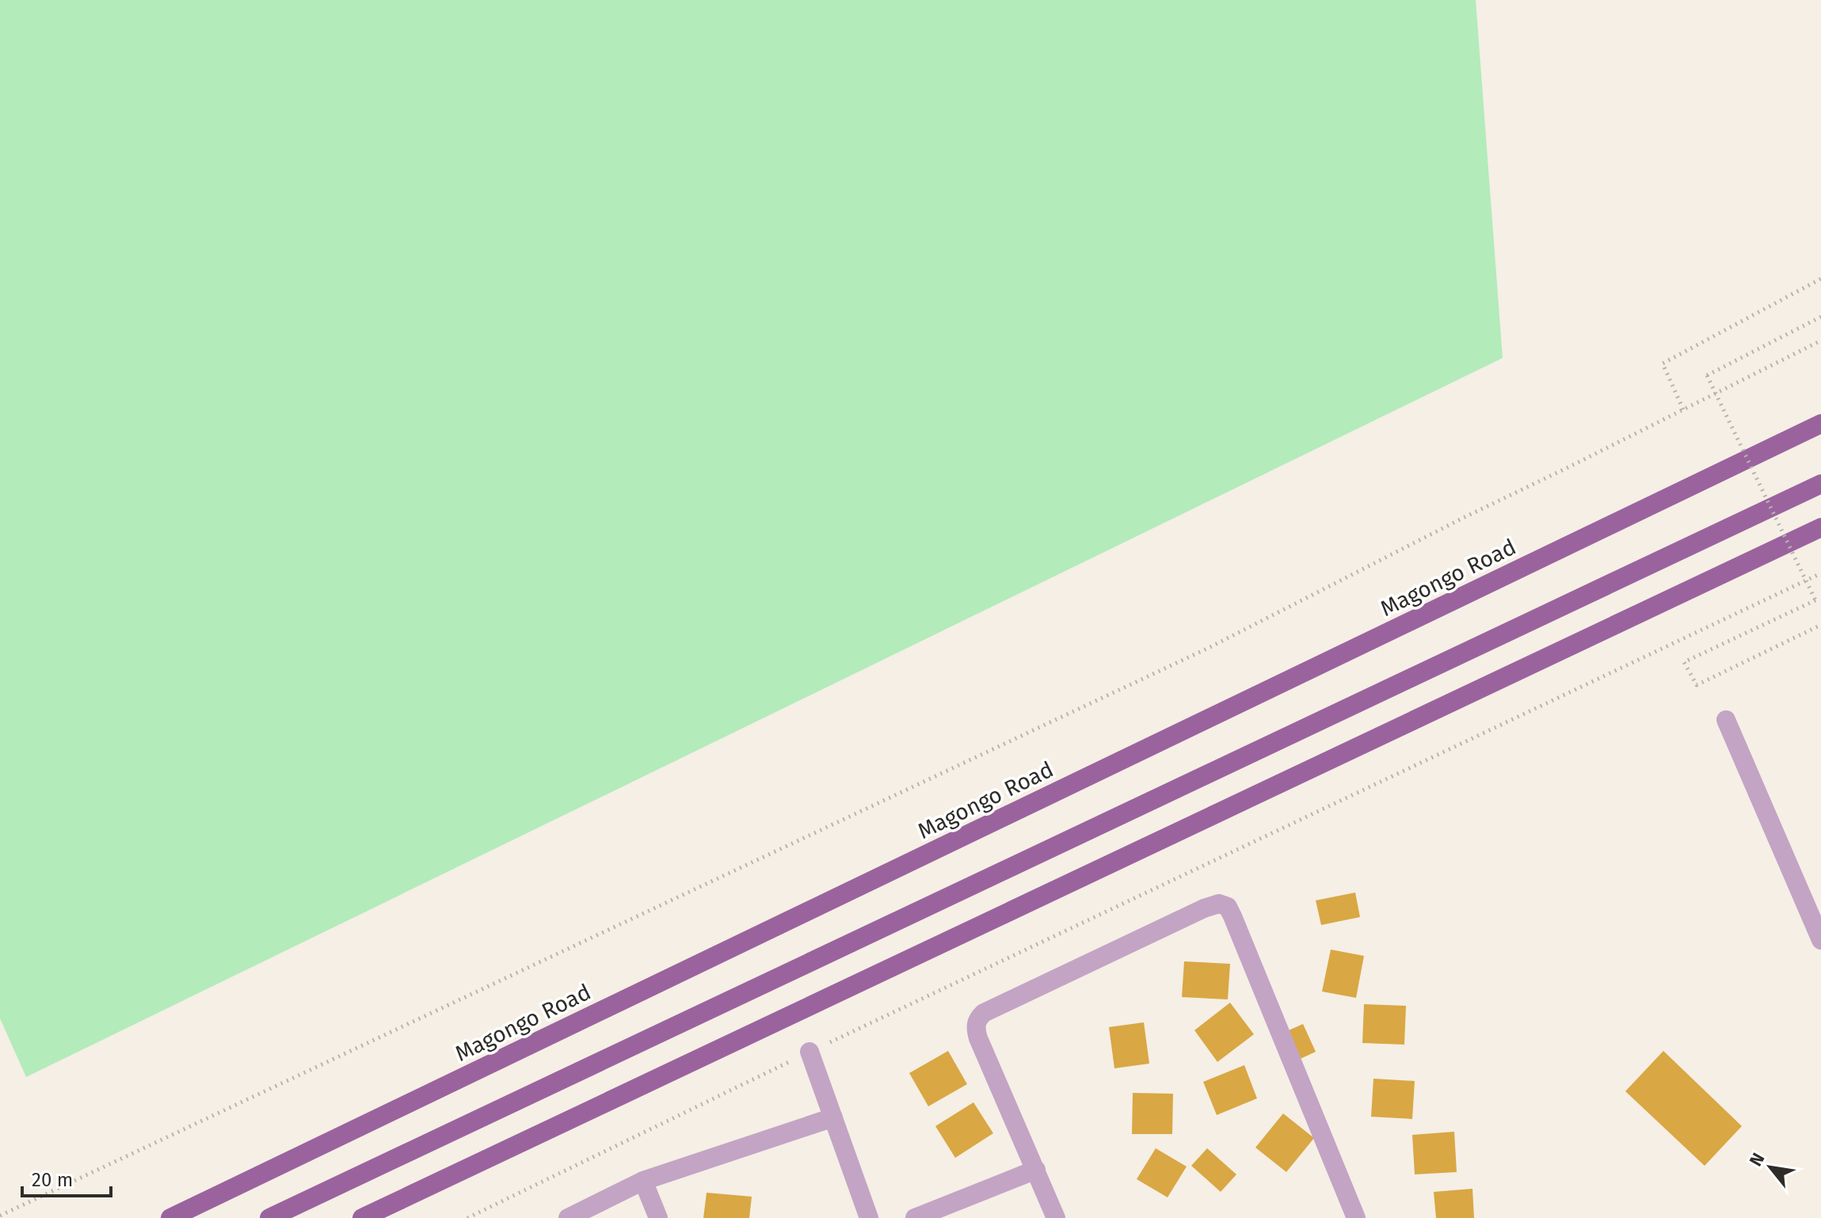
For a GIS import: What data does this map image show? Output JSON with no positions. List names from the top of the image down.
{
  "streets": {
    "main road": ["Magongo Road"]
  },
  "scale_bar": "20 m",
  "north": "top left"
}
